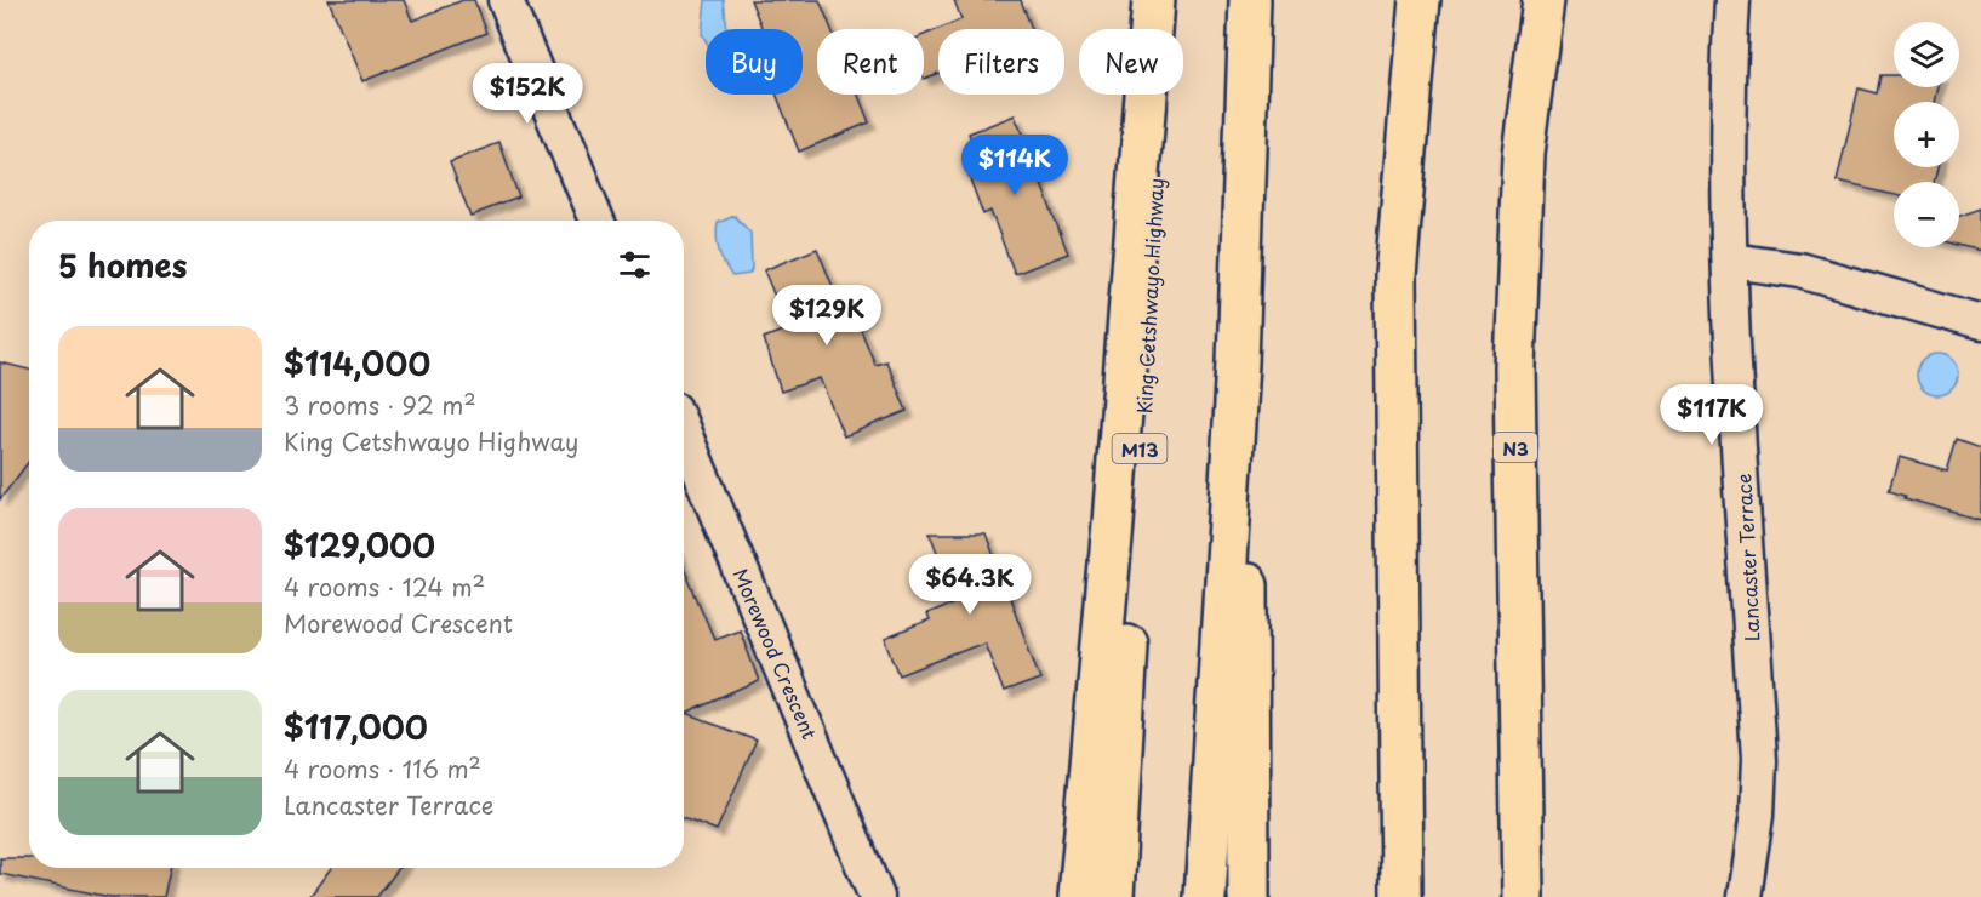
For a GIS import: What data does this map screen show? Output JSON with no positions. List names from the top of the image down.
{
  "streets": {
    "highway": ["King Cetshwayo Highway", "N3", "M13"],
    "street": ["Lancaster Terrace", "Morewood Crescent"]
  },
  "page": {
    "map_buttons": ["+", "−"],
    "chip": [
      "Buy",
      "Rent",
      "Filters",
      "New"
    ],
    "price": [
      "$152K",
      "$114K",
      "$129K",
      "$117K",
      "$64.3K"
    ],
    "heading": "5 homes",
    "list": [
      {
        "name": "$114,000",
        "note": "3 rooms · 92 m² · King Cetshwayo Highway"
      },
      {
        "name": "$129,000",
        "note": "4 rooms · 124 m² · Morewood Crescent"
      },
      {
        "name": "$117,000",
        "note": "4 rooms · 116 m² · Lancaster Terrace"
      }
    ]
  }
}
